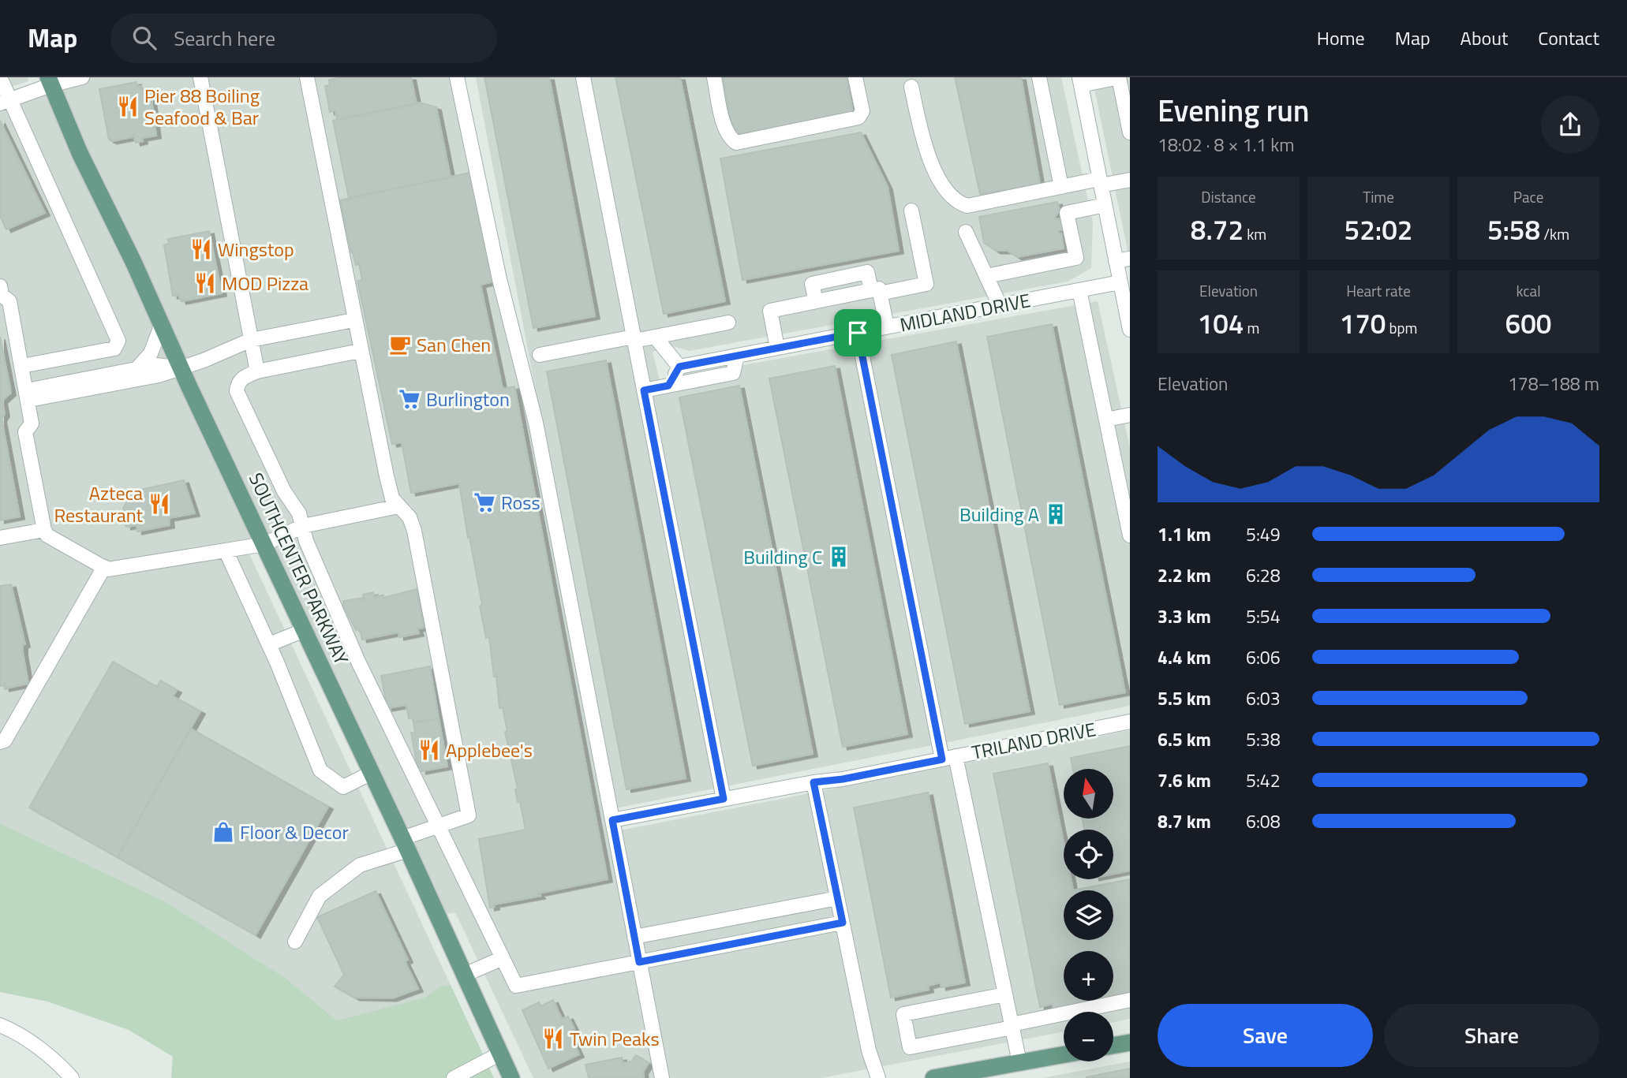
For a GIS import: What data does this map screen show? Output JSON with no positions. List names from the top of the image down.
{
  "streets": {
    "main road": ["SOUTHCENTER PARKWAY"],
    "street": ["MIDLAND DRIVE", "TRILAND DRIVE"]
  },
  "places": {
    "restaurant": [
      "Pier 88 Boiling Seafood & Bar",
      "Wingstop",
      "MOD Pizza",
      "Azteca Restaurant",
      "Applebee's",
      "Twin Peaks"
    ],
    "cafe": ["San Chen"],
    "supermarket": ["Burlington", "Ross"],
    "building": ["Building A", "Building C"],
    "shop": ["Floor & Decor"]
  },
  "north": "top",
  "page": {
    "header": "Map",
    "search": "Search here",
    "nav": [
      "Home",
      "Map",
      "About",
      "Contact"
    ],
    "heading": ["Evening run", "18:02 · 8 × 1.1 km"],
    "stats": [
      ["Distance", "8.72 km"],
      ["Time", "52:02"],
      ["Pace", "5:58 /km"],
      ["Elevation", "104 m"],
      ["Heart rate", "170 bpm"],
      ["kcal", "600"]
    ],
    "chart": ["Elevation", "178–188 m"],
    "list": [
      {
        "name": "1.1 km",
        "note": "5:49"
      },
      {
        "name": "2.2 km",
        "note": "6:28"
      },
      {
        "name": "3.3 km",
        "note": "5:54"
      },
      {
        "name": "4.4 km",
        "note": "6:06"
      },
      {
        "name": "5.5 km",
        "note": "6:03"
      },
      {
        "name": "6.5 km",
        "note": "5:38"
      },
      {
        "name": "7.6 km",
        "note": "5:42"
      },
      {
        "name": "8.7 km",
        "note": "6:08"
      }
    ],
    "map_buttons": ["+", "−"],
    "buttons": ["Save", "Share"]
  }
}
